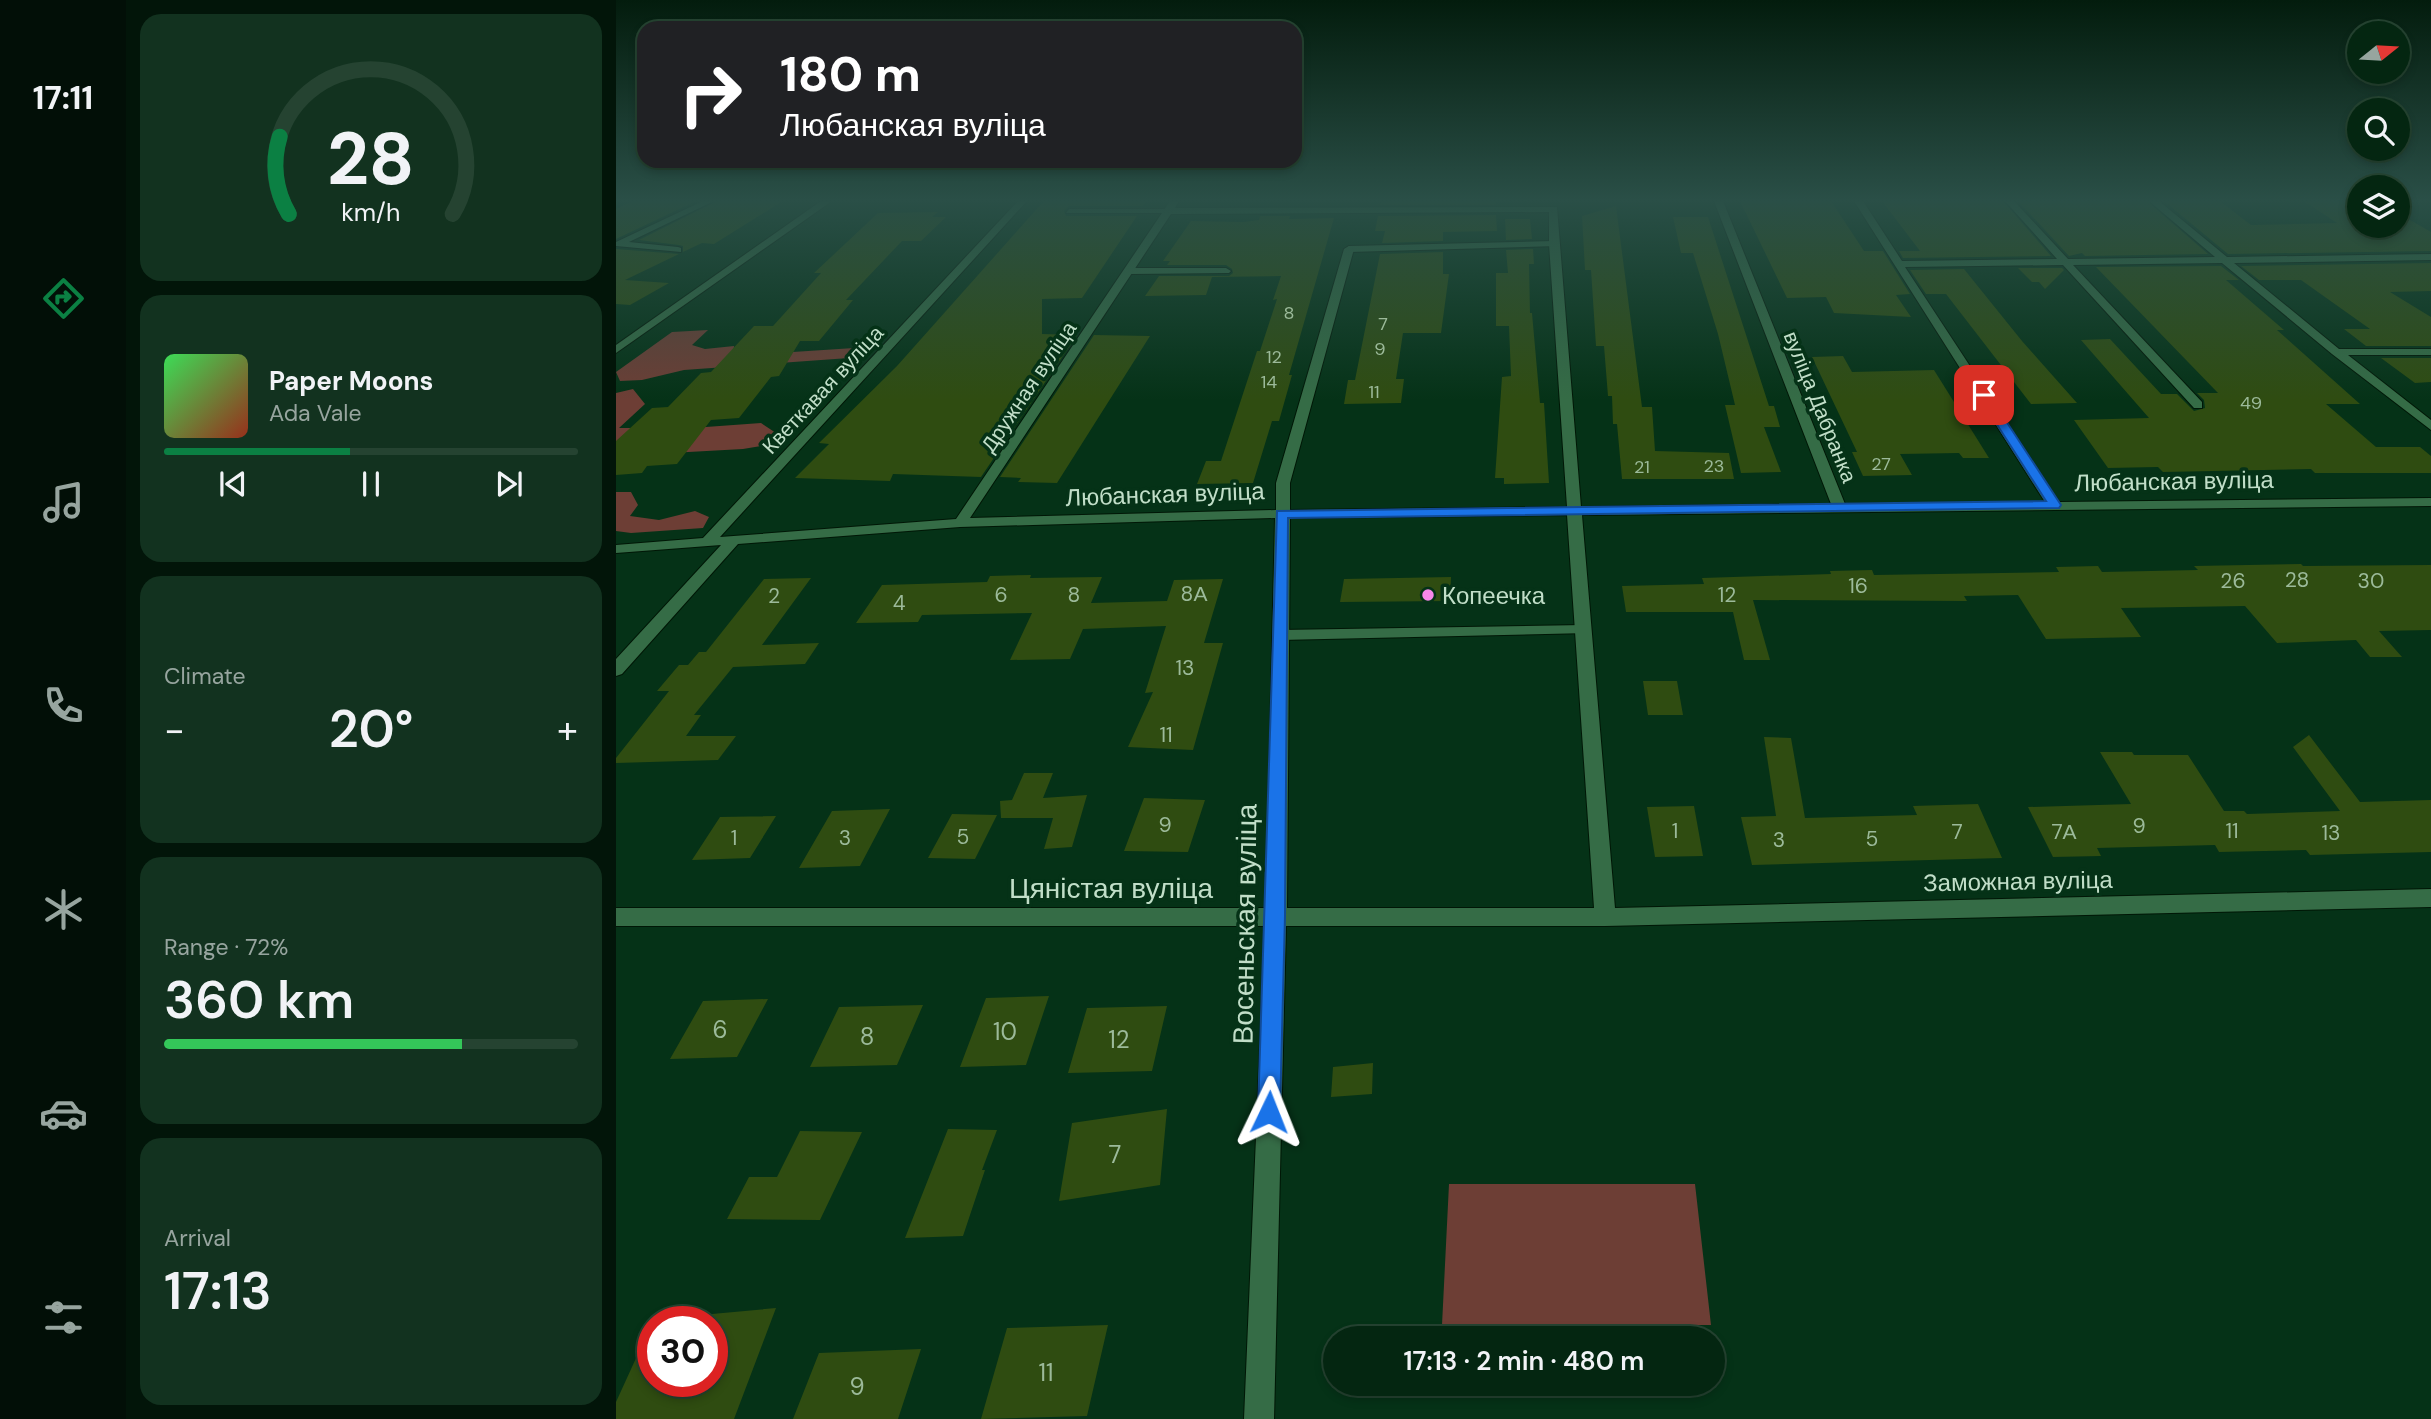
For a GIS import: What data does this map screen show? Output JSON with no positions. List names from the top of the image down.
{
  "streets": {
    "street": [
      "Дружная вуліца",
      "Кветкавая вуліца",
      "вуліца Дабранка",
      "Любанская вуліца",
      "Заможная вуліца",
      "Цяністая вуліца",
      "Восеньская вуліца"
    ]
  },
  "crossings": [
    ["Дружная вуліца", "Любанская вуліца"],
    ["Кветкавая вуліца", "Любанская вуліца"],
    ["вуліца Дабранка", "Любанская вуліца"],
    ["Любанская вуліца", "Восеньская вуліца"],
    ["Заможная вуліца", "Цяністая вуліца"],
    ["Цяністая вуліца", "Восеньская вуліца"]
  ],
  "places": ["Копеечка"],
  "house_numbers": [
    "8",
    "7",
    "9",
    "12",
    "14",
    "11",
    "49",
    "27",
    "23",
    "21",
    "28",
    "26",
    "30",
    "16",
    "8А",
    "6",
    "8",
    "12",
    "2",
    "4",
    "13",
    "11",
    "9",
    "9",
    "1",
    "11",
    "7",
    "7А",
    "13",
    "5",
    "1",
    "3",
    "5",
    "3",
    "6",
    "10",
    "8",
    "12",
    "7",
    "11",
    "9"
  ],
  "north": "right",
  "page": {
    "tabs": "17:11",
    "turn": ["180 m", "Любанская вуліца"],
    "song": ["Paper Moons", "Ada Vale"],
    "tile": [
      "Climate",
      ["Range · 72%", "360 km"],
      ["Arrival", "17:13"]
    ],
    "heat": ["−", "20°", "+"],
    "limit": "30",
    "trip": "17:13 · 2 min · 480 m",
    "gauge": ["28", "km/h"]
  }
}
